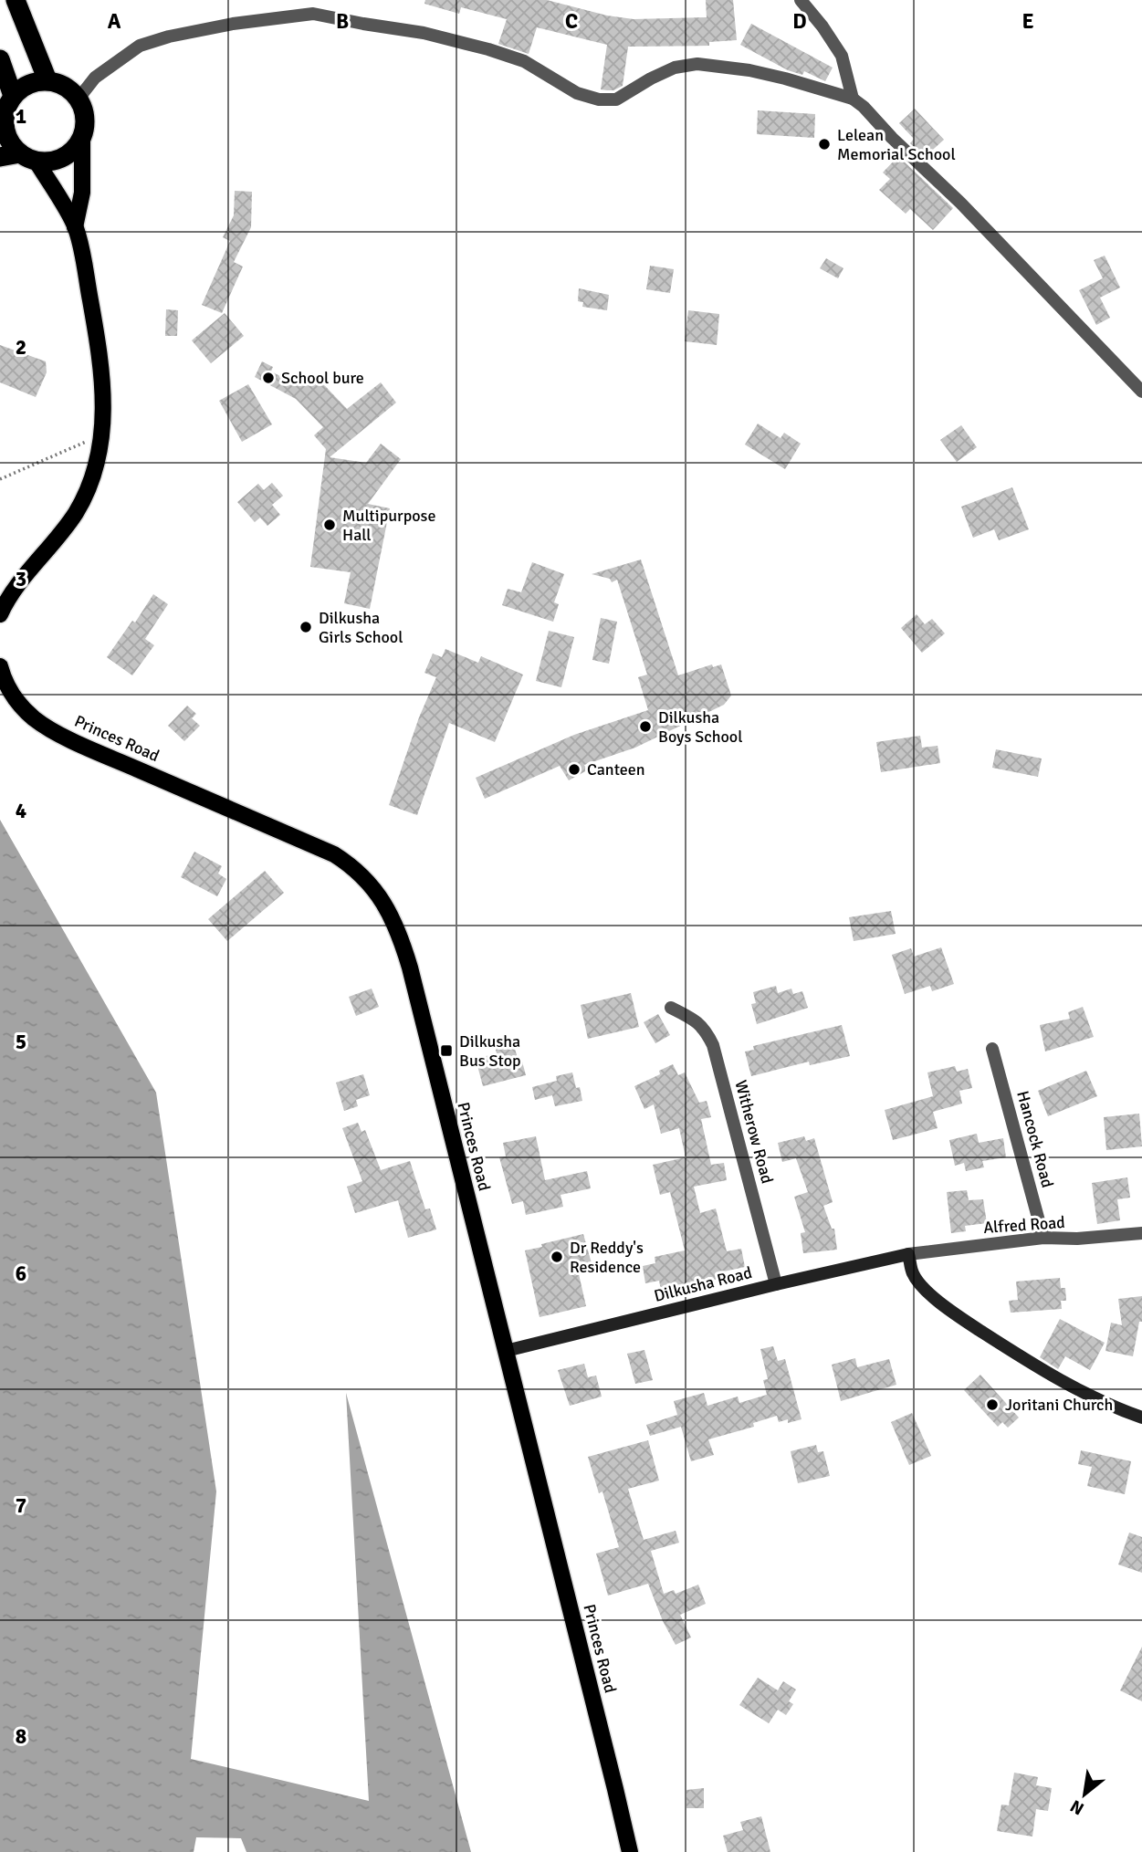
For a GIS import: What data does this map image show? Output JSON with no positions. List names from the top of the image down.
{
  "streets": {
    "main road": ["Princes Road"],
    "street": [
      "Witherow Road",
      "Hancock Road",
      "Alfred Road",
      "Dilkusha Road"
    ]
  },
  "crossings": [
    ["Princes Road", "Dilkusha Road"],
    ["Witherow Road", "Dilkusha Road"],
    ["Hancock Road", "Alfred Road"],
    ["Alfred Road", "Dilkusha Road"]
  ],
  "places": {
    "other": [
      "Lelean Memorial School",
      "School bure",
      "Multipurpose Hall",
      "Dilkusha Girls School",
      "Dilkusha Boys School",
      "Canteen",
      "Dr Reddy's Residence",
      "Joritani Church"
    ],
    "transit": ["Dilkusha Bus Stop"]
  },
  "north": "bottom left",
  "grid": {
    "columns": [
      "A",
      "B",
      "C",
      "D",
      "E"
    ],
    "rows": [
      "1",
      "2",
      "3",
      "4",
      "5",
      "6",
      "7",
      "8"
    ]
  }
}
